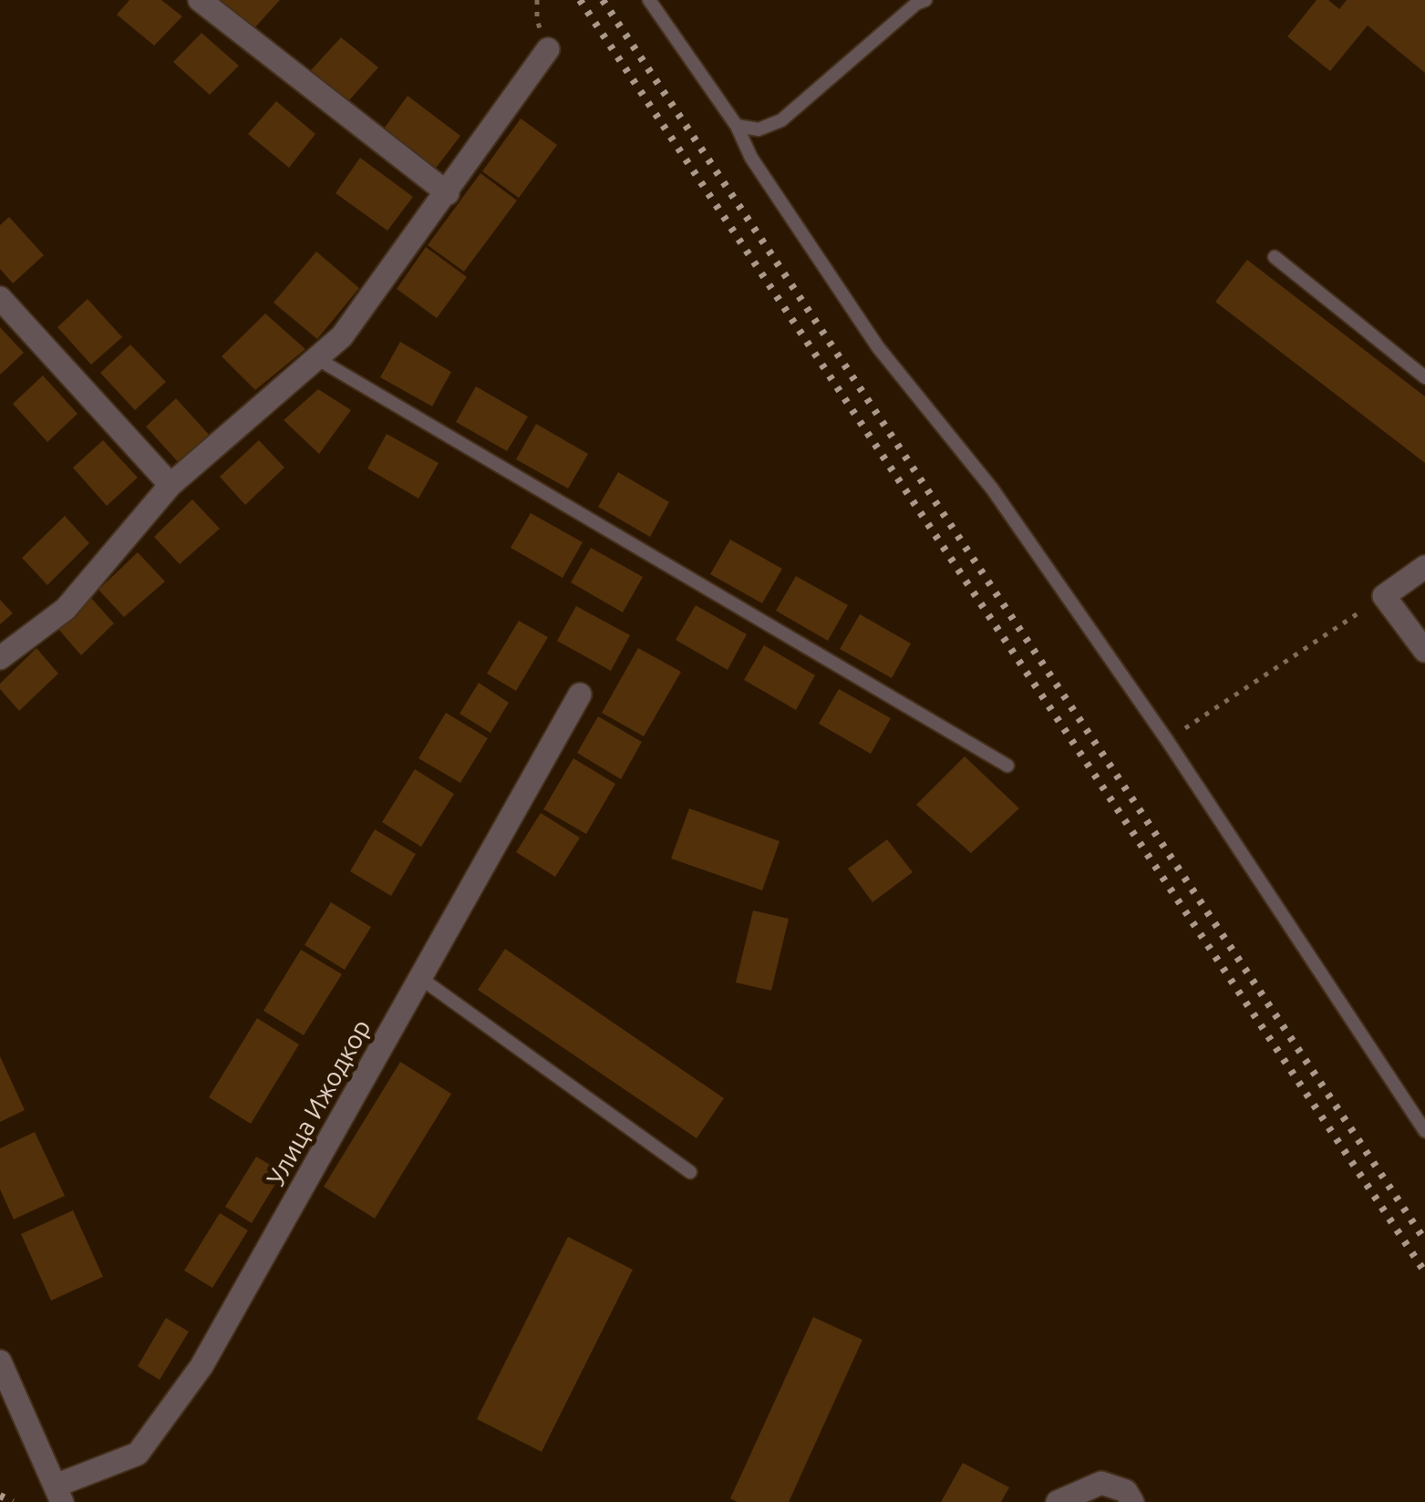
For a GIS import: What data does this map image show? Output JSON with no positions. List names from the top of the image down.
{
  "streets": {
    "street": ["Улица Ижодкор"]
  }
}
